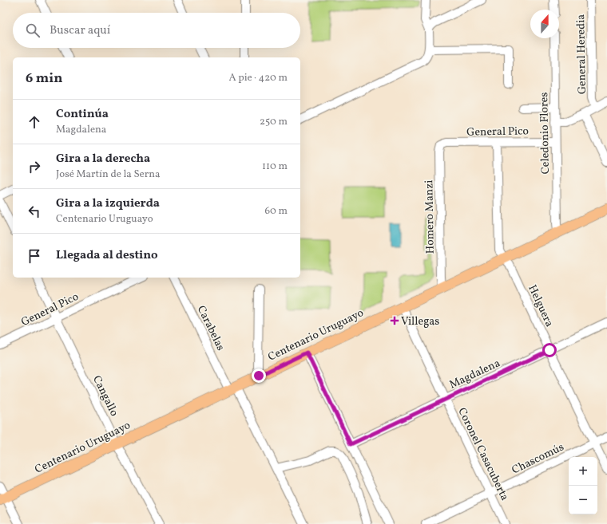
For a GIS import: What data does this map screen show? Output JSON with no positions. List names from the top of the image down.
{
  "streets": {
    "main road": ["Centenario Uruguayo"],
    "street": [
      "General Heredia",
      "General Pico",
      "Celedonio Flores",
      "Homero Manzi",
      "Helguera",
      "Carabelas",
      "Magdalena",
      "Cangallo",
      "Coronel Casacuberta",
      "Chascomús"
    ]
  },
  "crossings": [
    ["General Pico", "Celedonio Flores"],
    ["General Pico", "Homero Manzi"],
    ["General Pico", "Helguera"],
    ["General Pico", "Cangallo"],
    ["Celedonio Flores", "Centenario Uruguayo"],
    ["Homero Manzi", "Centenario Uruguayo"],
    ["Helguera", "Centenario Uruguayo"],
    ["Helguera", "Magdalena"],
    ["Helguera", "Chascomús"],
    ["Carabelas", "Centenario Uruguayo"],
    ["Centenario Uruguayo", "Cangallo"],
    ["Centenario Uruguayo", "Coronel Casacuberta"],
    ["Magdalena", "Coronel Casacuberta"],
    ["Coronel Casacuberta", "Chascomús"]
  ],
  "places": {
    "health": ["Villegas"]
  },
  "north": "top",
  "page": {
    "search": "Buscar aquí",
    "heading": ["6 min", "A pie · 420 m"],
    "list": [
      ["Continúa", "Magdalena", "250 m"],
      ["Gira a la derecha", "José Martín de la Serna", "110 m"],
      ["Gira a la izquierda", "Centenario Uruguayo", "60 m"],
      "Llegada al destino"
    ],
    "map_buttons": ["+", "−"]
  }
}
